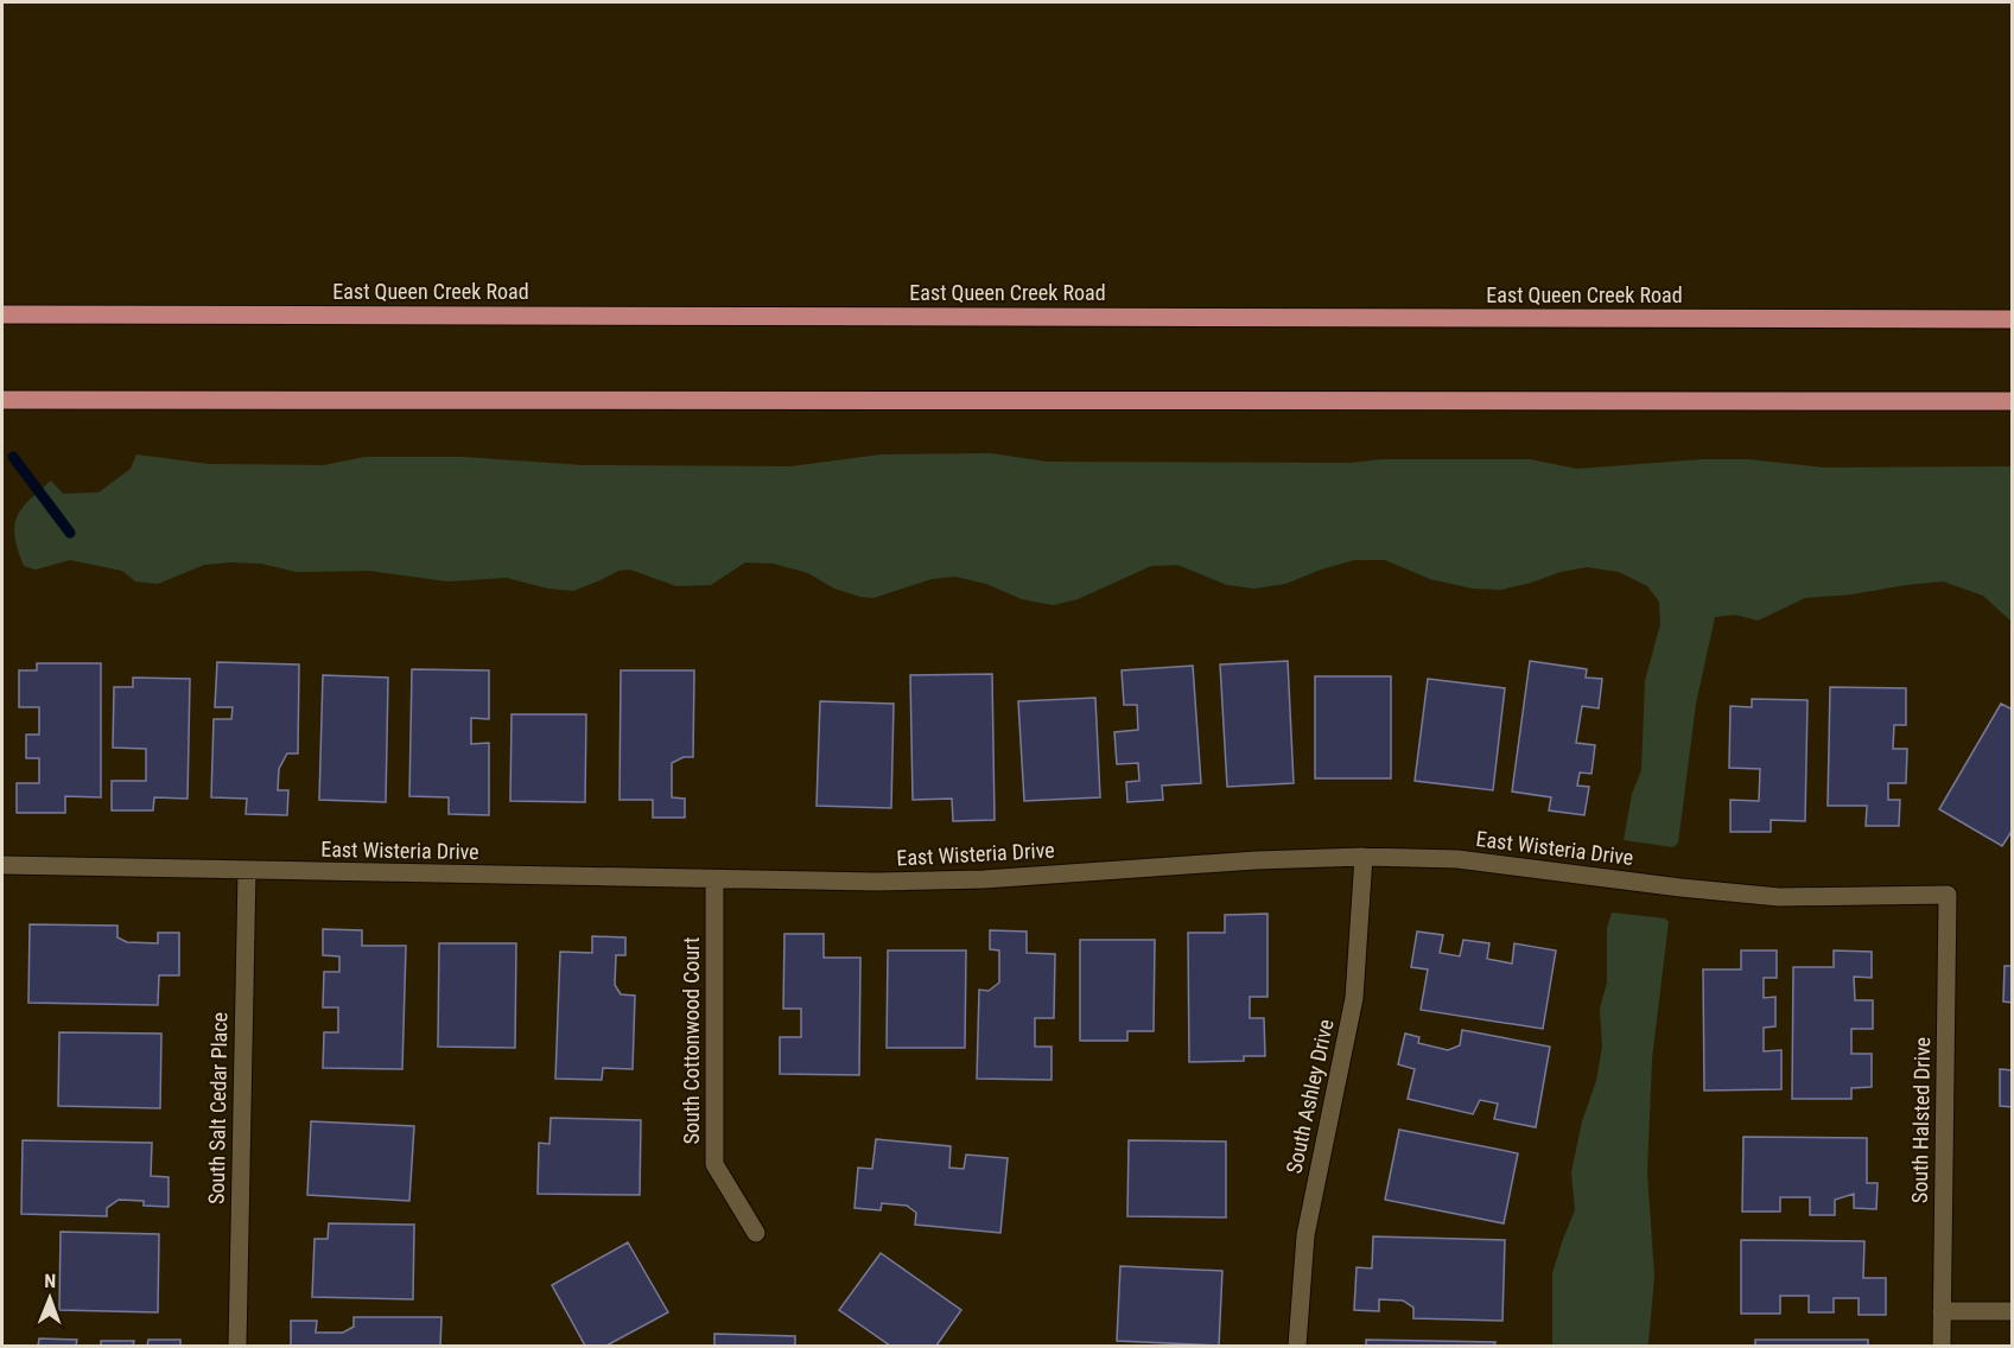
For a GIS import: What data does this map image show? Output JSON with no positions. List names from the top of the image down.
{
  "streets": {
    "main road": ["East Queen Creek Road"],
    "street": [
      "East Wisteria Drive",
      "South Cottonwood Court",
      "South Ashley Drive",
      "South Salt Cedar Place",
      "South Halsted Drive"
    ]
  },
  "crossings": [
    ["East Wisteria Drive", "South Cottonwood Court"],
    ["East Wisteria Drive", "South Ashley Drive"],
    ["East Wisteria Drive", "South Salt Cedar Place"],
    ["East Wisteria Drive", "South Halsted Drive"]
  ],
  "north": "top"
}
